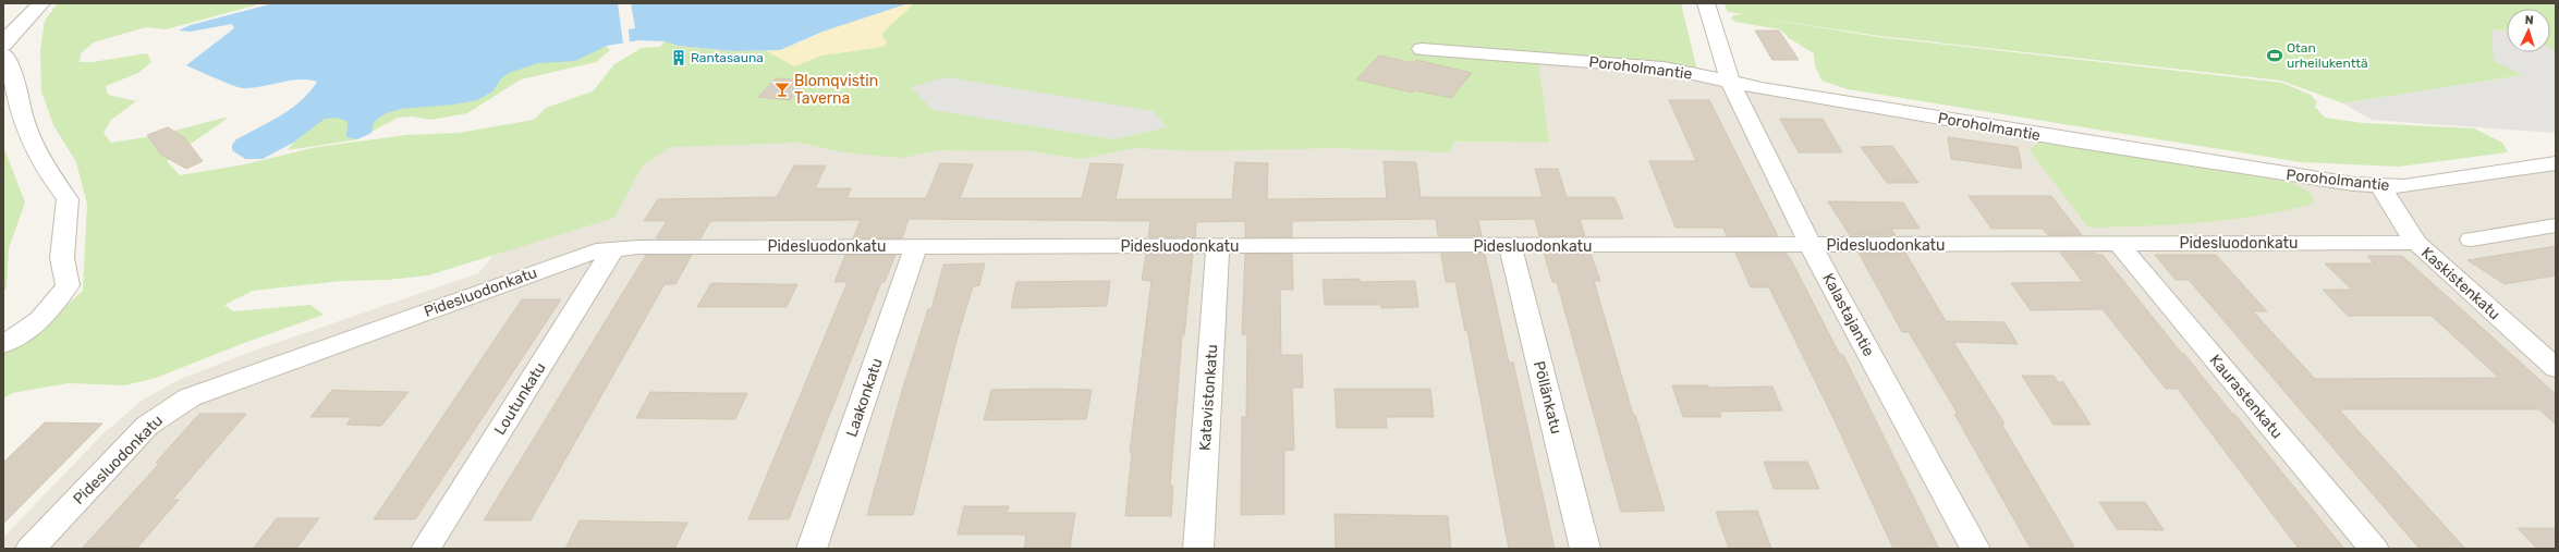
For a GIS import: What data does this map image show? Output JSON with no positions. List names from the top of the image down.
{
  "streets": {
    "street": [
      "Poroholmantie",
      "Pidesluodonkatu",
      "Kaskistenkatu",
      "Kalastajantie",
      "Kaurastenkatu",
      "Laakonkatu",
      "Katavistonkatu",
      "Pöllänkatu",
      "Loutunkatu"
    ]
  },
  "crossings": [
    ["Poroholmantie", "Kaskistenkatu"],
    ["Poroholmantie", "Kalastajantie"],
    ["Pidesluodonkatu", "Kaskistenkatu"],
    ["Pidesluodonkatu", "Kalastajantie"],
    ["Pidesluodonkatu", "Kaurastenkatu"],
    ["Pidesluodonkatu", "Laakonkatu"],
    ["Pidesluodonkatu", "Katavistonkatu"],
    ["Pidesluodonkatu", "Pöllänkatu"],
    ["Pidesluodonkatu", "Loutunkatu"]
  ],
  "places": {
    "sports": ["Otan urheilukenttä"],
    "building": ["Rantasauna"],
    "bar": ["Blomqvistin Taverna"]
  },
  "north": "top"
}
